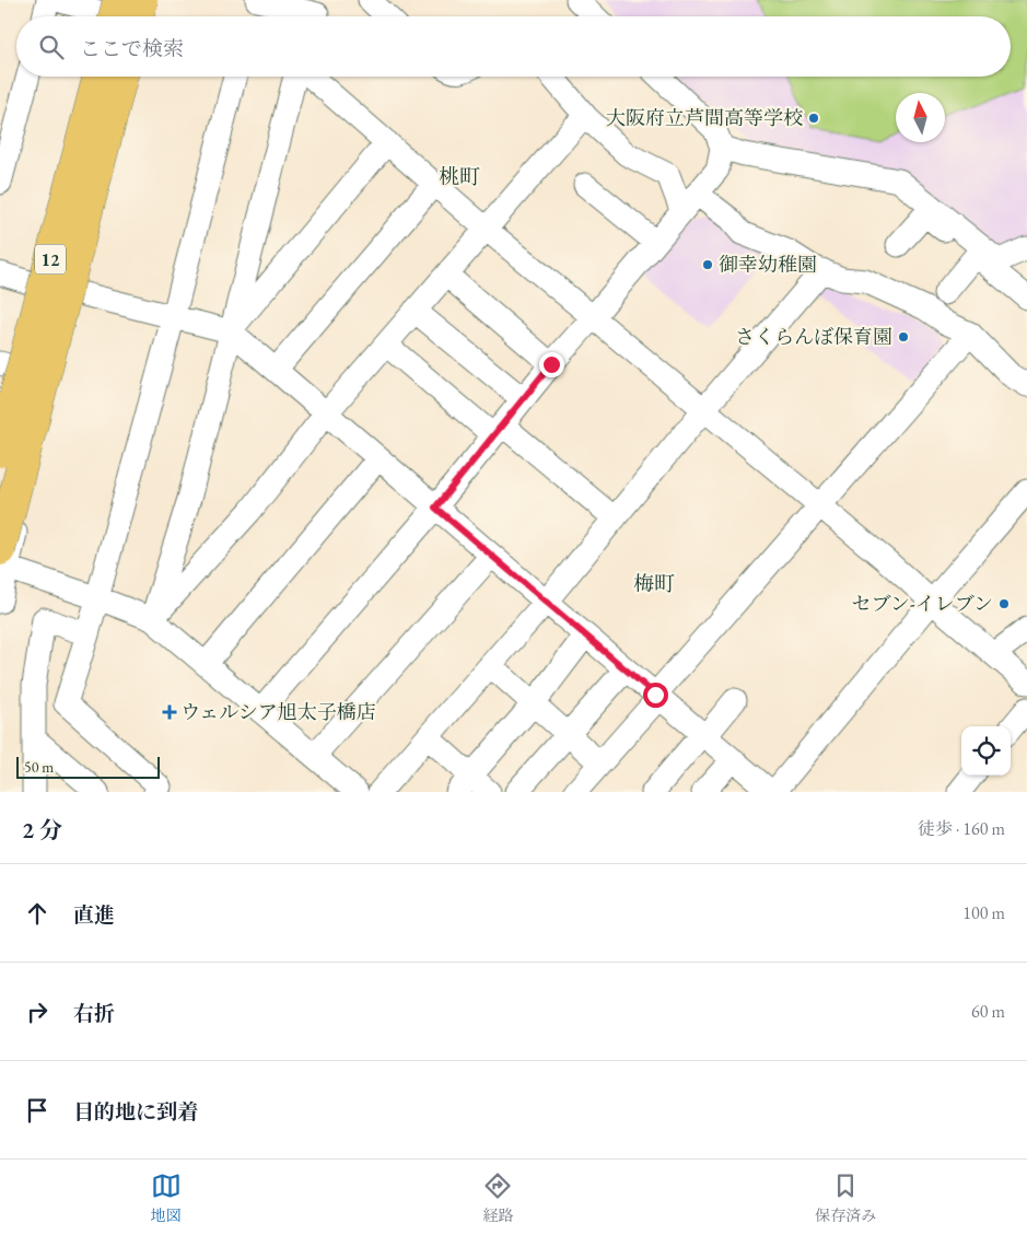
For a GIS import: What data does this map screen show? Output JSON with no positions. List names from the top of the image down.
{
  "streets": {
    "highway": ["12"]
  },
  "districts": ["桃町", "梅町"],
  "places": {
    "other": [
      "大阪府立芦間高等学校",
      "御幸幼稚園",
      "さくらんぼ保育園",
      "セブン-イレブン"
    ],
    "health": ["ウェルシア旭太子橋店"]
  },
  "scale_bar": "50 m",
  "north": "top",
  "page": {
    "search": "ここで検索",
    "scale": "50 m",
    "heading": ["2 分", "徒歩 · 160 m"],
    "list": [
      ["直進", "100 m"],
      ["右折", "60 m"],
      "目的地に到着"
    ],
    "nav": ["地図", "経路", "保存済み"]
  }
}
